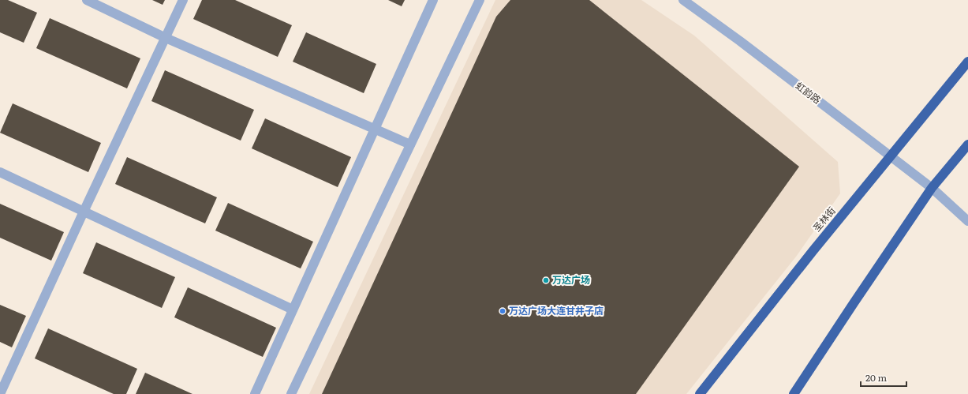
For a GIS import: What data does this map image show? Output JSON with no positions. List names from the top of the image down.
{
  "streets": {
    "highway": ["圣林街"],
    "street": ["虹韵路"]
  },
  "crossings": [
    ["虹韵路", "圣林街"]
  ],
  "places": ["万达广场", "万达广场大连甘井子店"],
  "scale_bar": "20 m"
}
